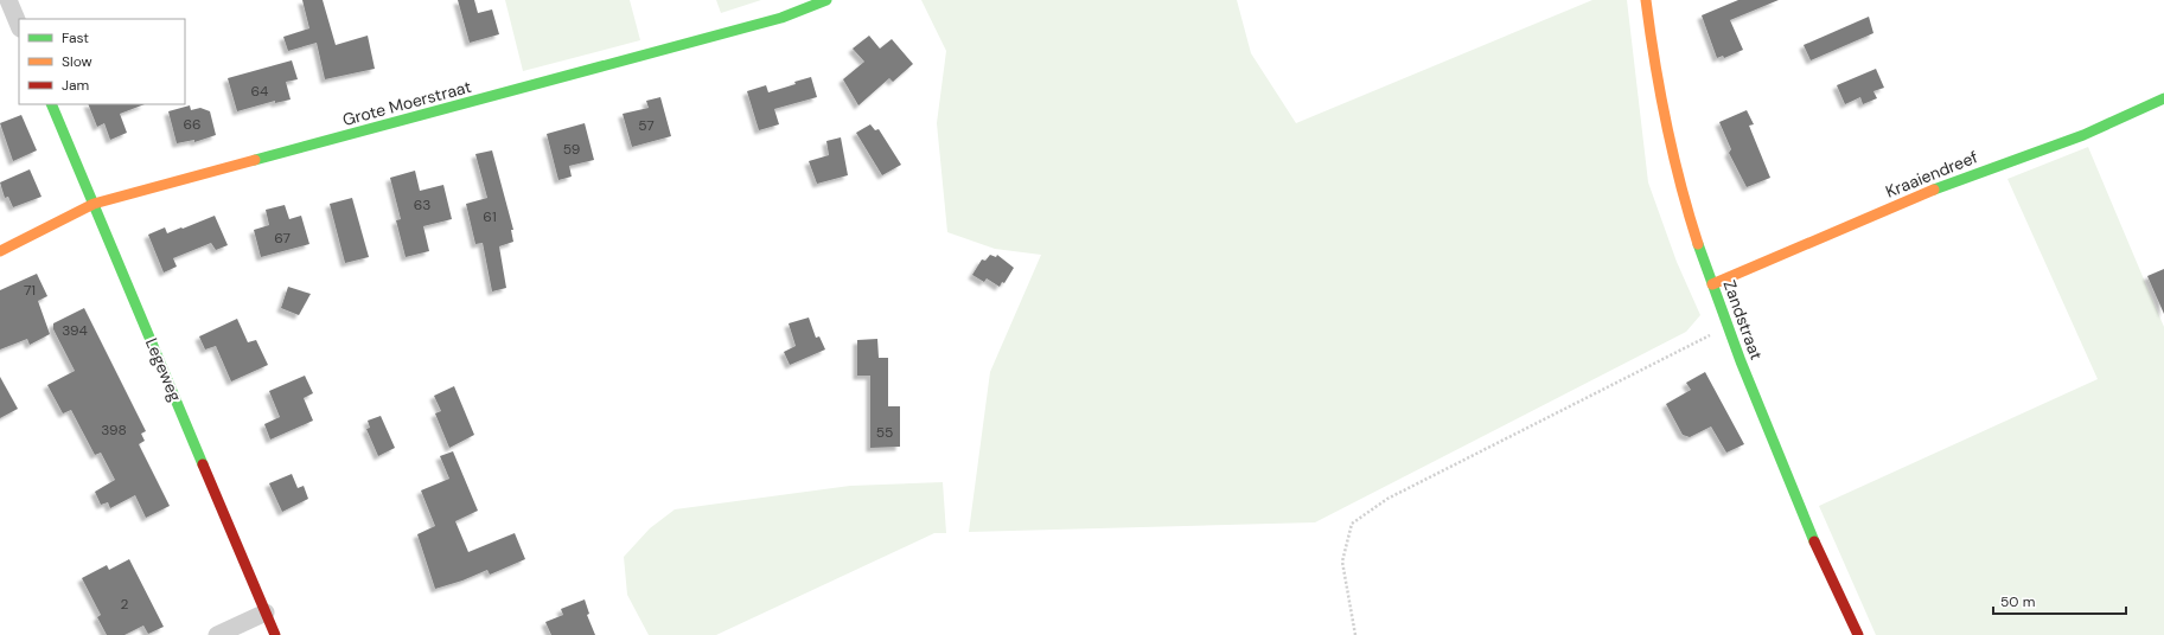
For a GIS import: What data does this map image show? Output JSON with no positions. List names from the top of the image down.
{
  "streets": {
    "street": [
      "Grote Moerstraat",
      "Kraaiendreef",
      "Zandstraat",
      "Legeweg"
    ]
  },
  "crossings": [
    ["Grote Moerstraat", "Legeweg"],
    ["Kraaiendreef", "Zandstraat"]
  ],
  "house_numbers": [
    "64",
    "66",
    "57",
    "59",
    "63",
    "61",
    "67",
    "71",
    "394",
    "398",
    "55",
    "2"
  ],
  "legend": ["Fast", "Slow", "Jam"],
  "scale_bar": "50 m"
}
